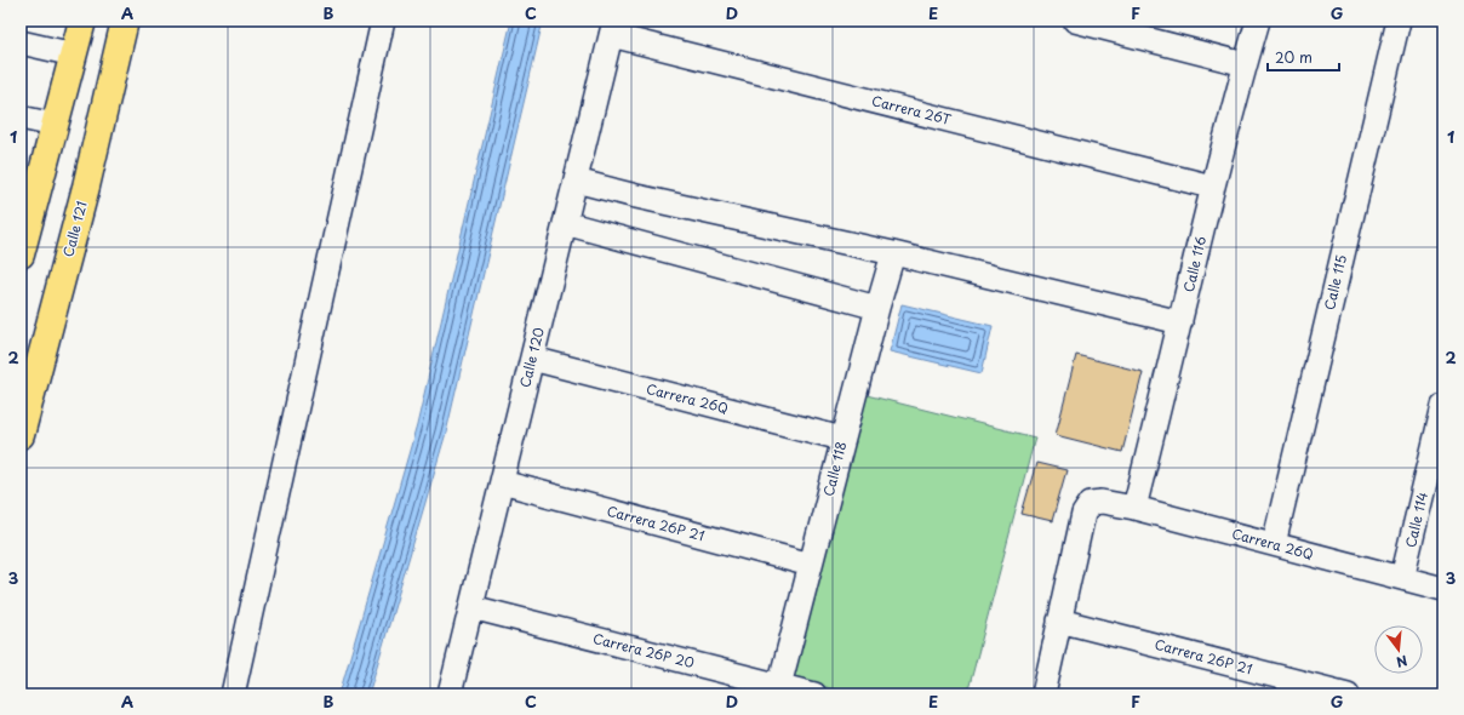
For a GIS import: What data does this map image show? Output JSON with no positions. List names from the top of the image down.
{
  "streets": {
    "main road": ["Calle 121"],
    "street": [
      "Carrera 26T",
      "Calle 116",
      "Calle 115",
      "Calle 120",
      "Carrera 26Q",
      "Calle 118",
      "Calle 114",
      "Carrera 26P 21",
      "Carrera 26P 20"
    ]
  },
  "crossings": [
    ["Carrera 26T", "Calle 116"],
    ["Carrera 26T", "Calle 120"],
    ["Calle 116", "Carrera 26Q"],
    ["Calle 115", "Carrera 26Q"],
    ["Calle 120", "Carrera 26Q"],
    ["Calle 120", "Carrera 26P 21"],
    ["Calle 120", "Carrera 26P 20"],
    ["Carrera 26Q", "Calle 118"],
    ["Carrera 26Q", "Calle 114"],
    ["Carrera 26Q", "Carrera 26P 21"],
    ["Calle 118", "Carrera 26P 21"],
    ["Calle 118", "Carrera 26P 20"]
  ],
  "scale_bar": "20 m",
  "north": "bottom",
  "grid": {
    "columns": [
      "A",
      "B",
      "C",
      "D",
      "E",
      "F",
      "G"
    ],
    "rows": ["1", "2", "3"]
  }
}
